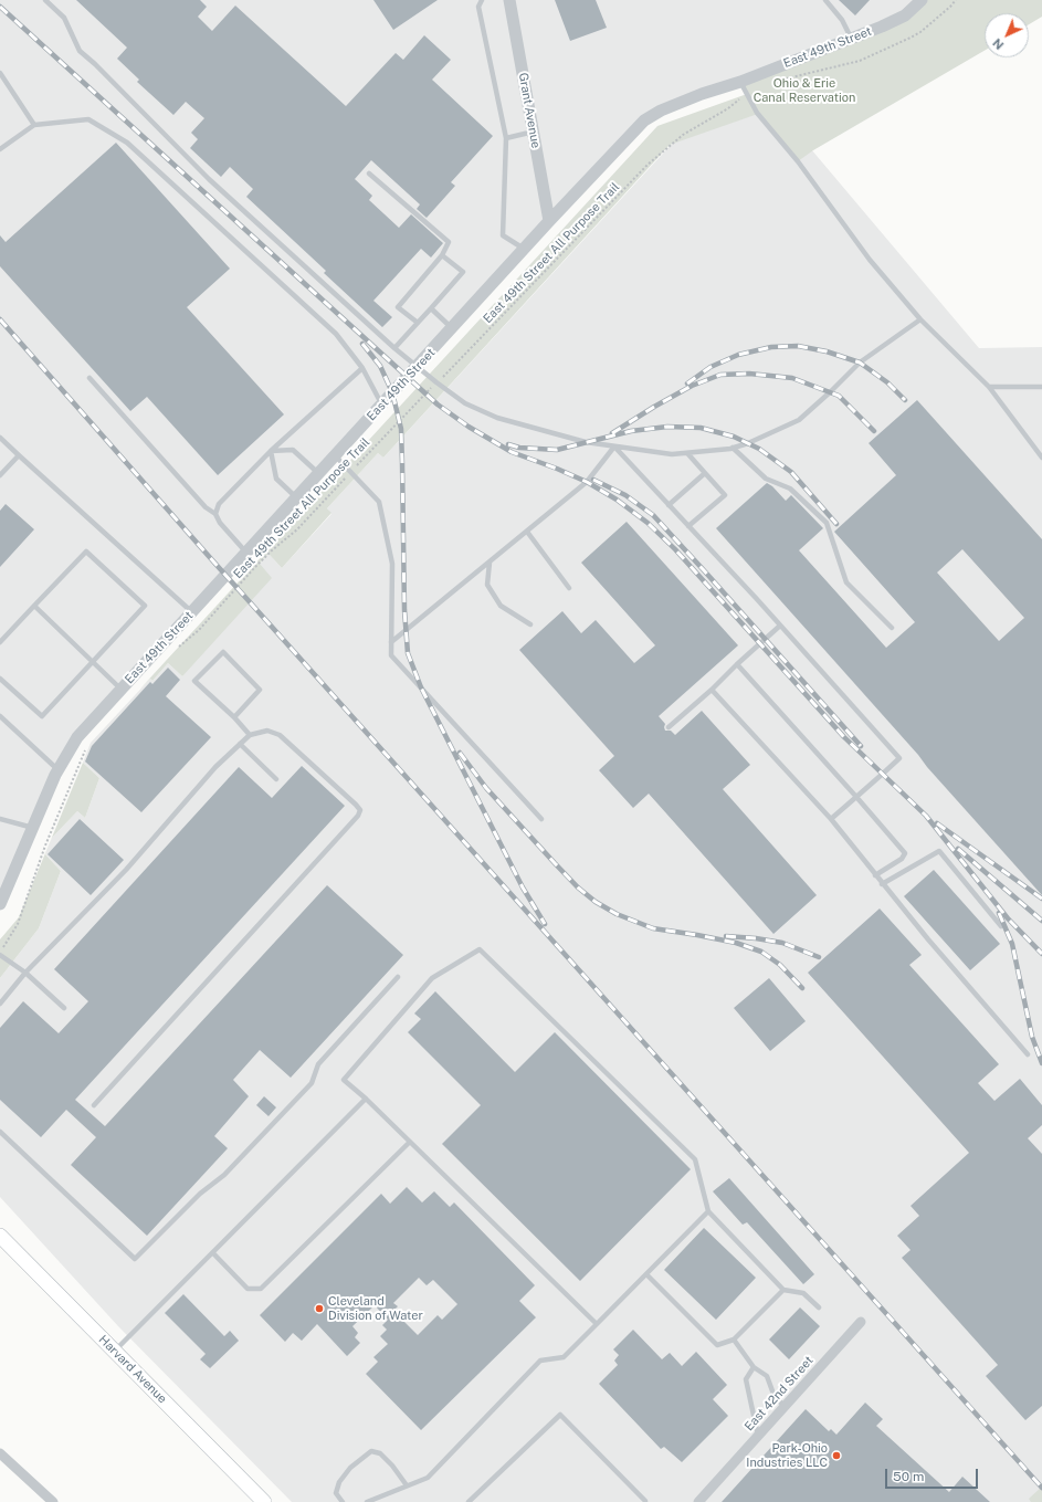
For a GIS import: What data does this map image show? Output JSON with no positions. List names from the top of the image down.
{
  "streets": {
    "main road": ["Harvard Avenue"],
    "street": ["East 49th Street", "Grant Avenue", "East 42nd Street"],
    "path": ["East 49th Street All Purpose Trail"]
  },
  "crossings": [
    ["East 49th Street", "Grant Avenue"]
  ],
  "parks": ["Ohio & Erie Canal Reservation"],
  "places": ["Cleveland Division of Water", "Park-Ohio Industries LLC"],
  "scale_bar": "50 m",
  "north": "bottom left"
}
